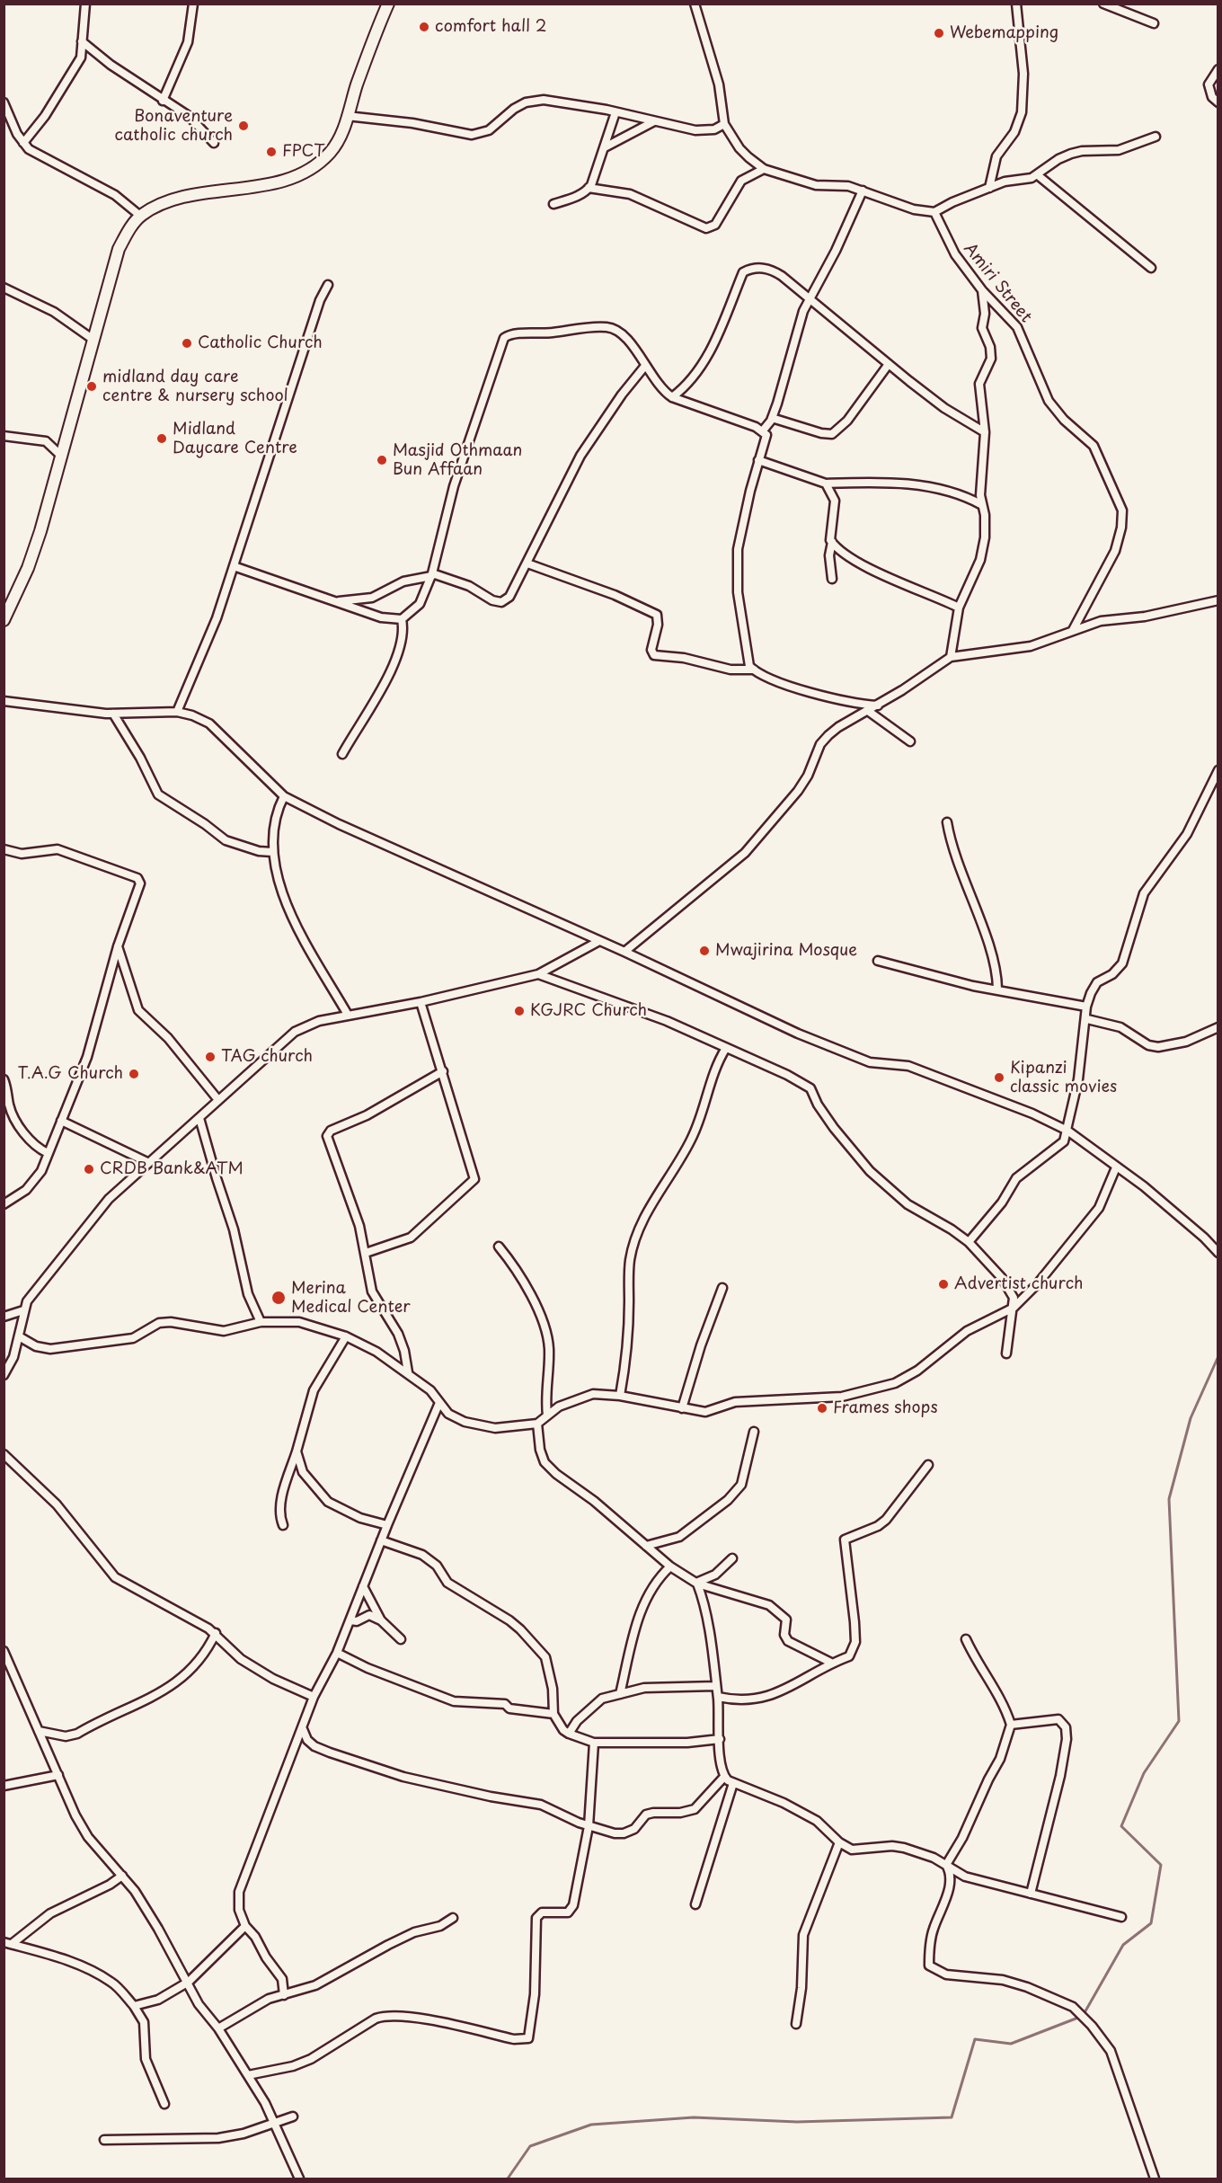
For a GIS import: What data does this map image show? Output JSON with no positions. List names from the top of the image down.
{
  "streets": {
    "street": ["Amiri Street"]
  },
  "places": [
    "comfort hall 2",
    "Webemapping",
    "Bonaventure catholic church",
    "FPCT",
    "Catholic Church",
    "midland day care centre & nursery school",
    "Midland Daycare Centre",
    "Masjid Othmaan Bun Affaan",
    "Mwajirina Mosque",
    "KGJRC Church",
    "TAG church",
    "T.A.G Church",
    "Kipanzi classic movies",
    "CRDB Bank&ATM",
    "Advertist church",
    "Merina Medical Center",
    "Frames shops"
  ]
}
